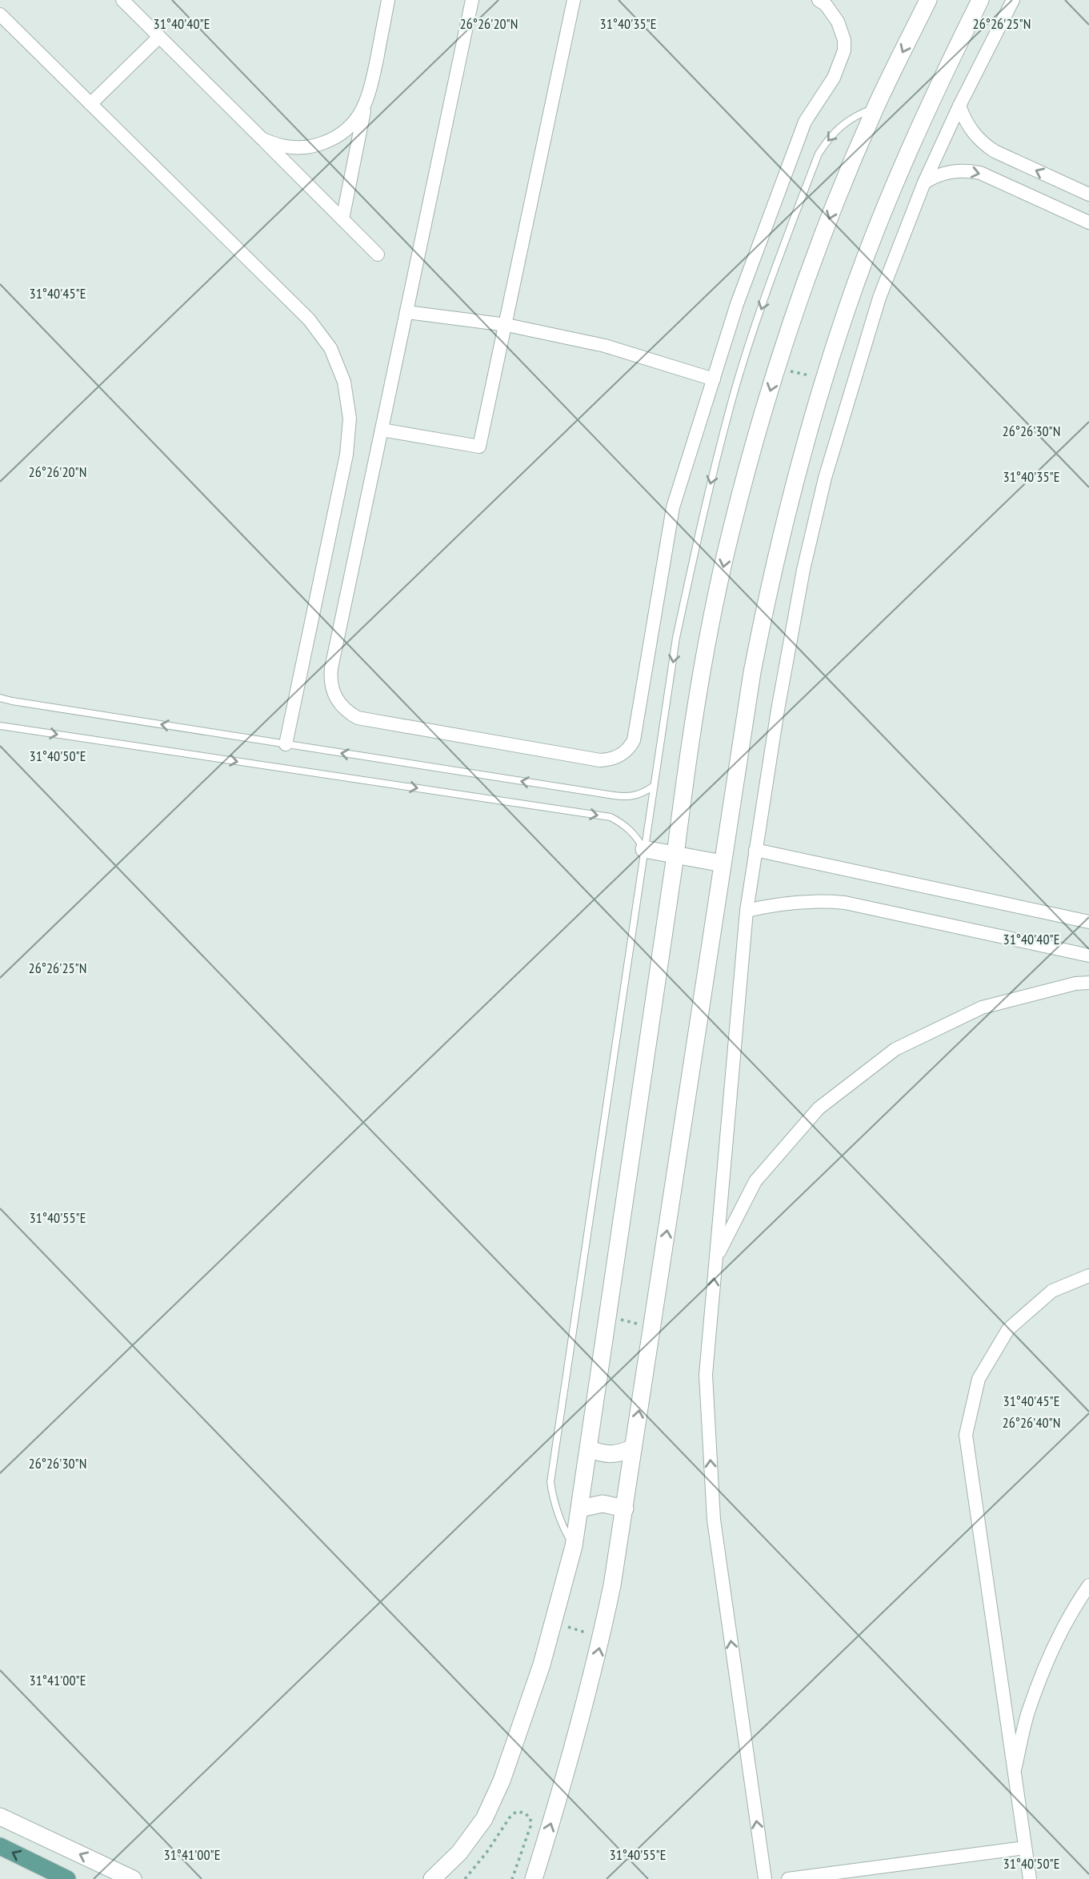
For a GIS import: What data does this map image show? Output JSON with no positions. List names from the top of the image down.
{
  "coordinates": [
    "26°26'20\"N",
    "26°26'25\"N",
    "31°40'40\"E",
    "31°40'35\"E",
    "31°40'45\"E",
    "26°26'30\"N",
    "31°40'50\"E",
    "31°40'55\"E",
    "26°26'40\"N",
    "31°41'00\"E"
  ]
}
